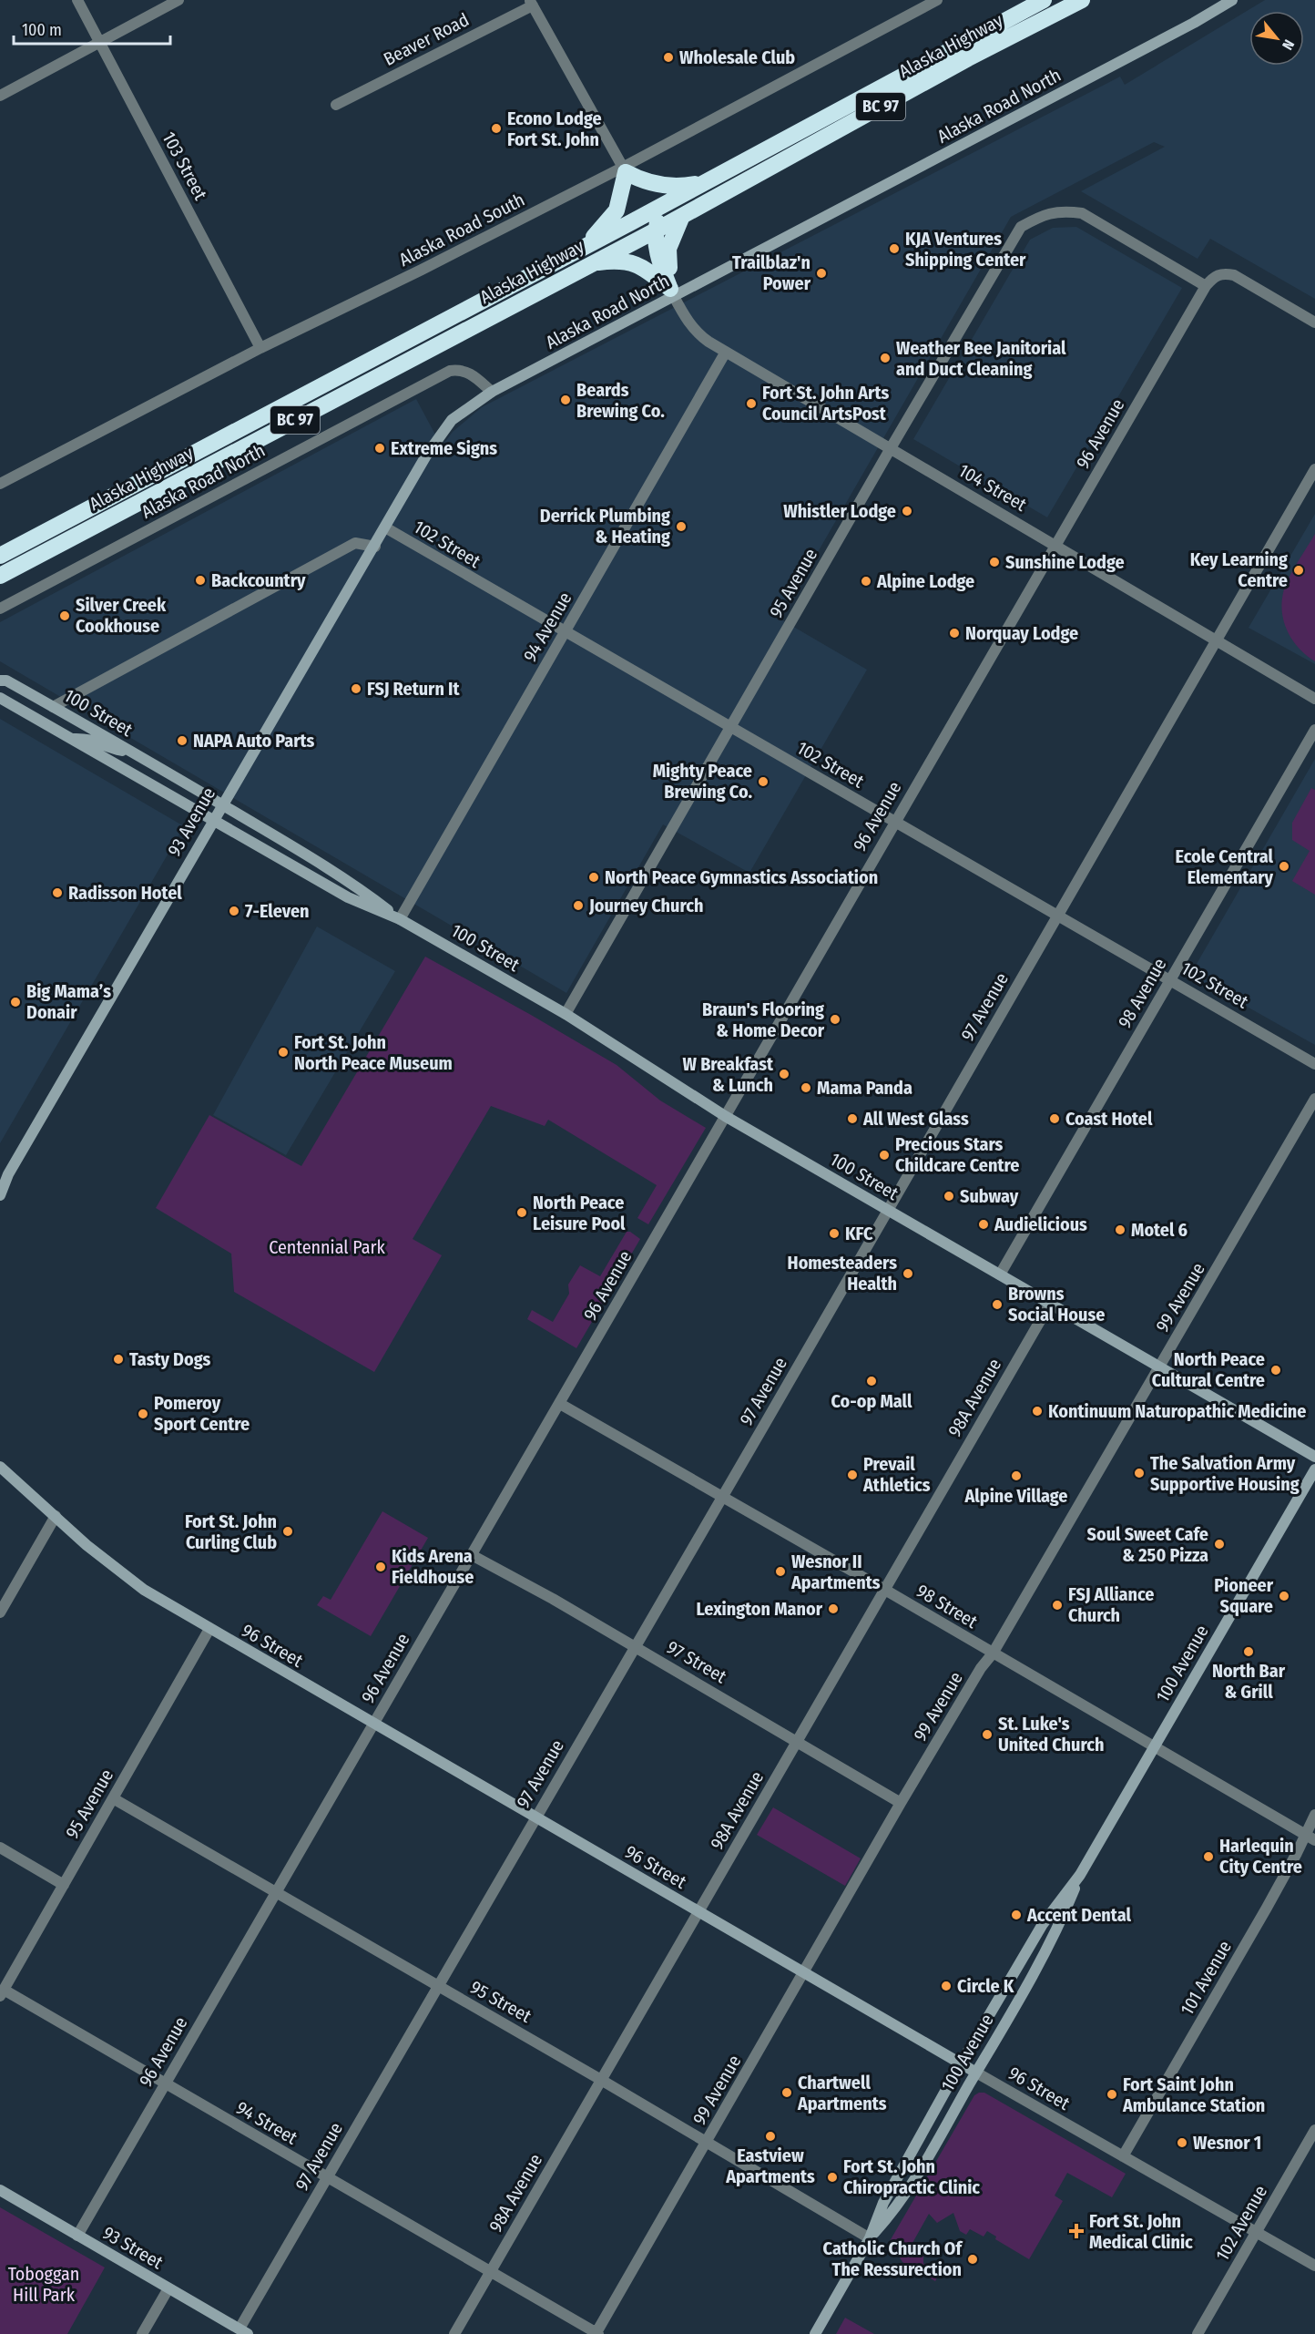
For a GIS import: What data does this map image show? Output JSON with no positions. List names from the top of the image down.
{
  "streets": {
    "highway": ["Alaska Highway", "BC 97"],
    "main road": [
      "Alaska Road North",
      "100 Street",
      "93 Avenue",
      "96 Street",
      "100 Avenue",
      "93 Street"
    ],
    "street": [
      "Beaver Road",
      "103 Street",
      "Alaska Road South",
      "96 Avenue",
      "104 Street",
      "102 Street",
      "95 Avenue",
      "94 Avenue",
      "98 Avenue",
      "97 Avenue",
      "99 Avenue",
      "98A Avenue",
      "98 Street",
      "97 Street",
      "101 Avenue",
      "95 Street",
      "94 Street",
      "102 Avenue"
    ]
  },
  "crossings": [
    ["Alaska Road North", "104 Street"],
    ["Alaska Road North", "93 Avenue"],
    ["103 Street", "Alaska Road South"],
    ["96 Avenue", "104 Street"],
    ["96 Avenue", "102 Street"],
    ["96 Avenue", "95 Avenue"],
    ["96 Avenue", "100 Street"],
    ["96 Avenue", "98 Street"],
    ["96 Avenue", "96 Street"],
    ["96 Avenue", "97 Street"],
    ["96 Avenue", "95 Street"],
    ["96 Avenue", "94 Street"],
    ["96 Avenue", "93 Street"],
    ["104 Street", "95 Avenue"],
    ["104 Street", "94 Avenue"],
    ["104 Street", "97 Avenue"],
    ["102 Street", "95 Avenue"],
    ["102 Street", "94 Avenue"],
    ["102 Street", "93 Avenue"],
    ["102 Street", "98 Avenue"],
    ["102 Street", "97 Avenue"],
    ["95 Avenue", "100 Street"],
    ["95 Avenue", "96 Street"],
    ["95 Avenue", "95 Street"],
    ["95 Avenue", "94 Street"],
    ["94 Avenue", "100 Street"],
    ["100 Street", "93 Avenue"],
    ["100 Street", "98 Avenue"],
    ["100 Street", "97 Avenue"],
    ["100 Street", "99 Avenue"],
    ["100 Street", "98A Avenue"],
    ["97 Avenue", "98 Street"],
    ["97 Avenue", "96 Street"],
    ["97 Avenue", "97 Street"],
    ["97 Avenue", "95 Street"],
    ["97 Avenue", "94 Street"],
    ["97 Avenue", "93 Street"],
    ["99 Avenue", "98 Street"],
    ["99 Avenue", "96 Street"],
    ["99 Avenue", "97 Street"],
    ["99 Avenue", "95 Street"],
    ["99 Avenue", "94 Street"],
    ["98A Avenue", "98 Street"],
    ["98A Avenue", "96 Street"],
    ["98A Avenue", "97 Street"],
    ["98A Avenue", "95 Street"],
    ["98A Avenue", "94 Street"],
    ["98 Street", "100 Avenue"],
    ["98 Street", "101 Avenue"],
    ["96 Street", "100 Avenue"],
    ["96 Street", "101 Avenue"],
    ["96 Street", "102 Avenue"],
    ["100 Avenue", "95 Street"]
  ],
  "parks": ["Centennial Park", "Toboggan Hill Park"],
  "places": {
    "other": [
      "Wholesale Club",
      "Econo Lodge Fort St. John",
      "KJA Ventures Shipping Center",
      "Trailblaz'n Power",
      "Weather Bee Janitorial and Duct Cleaning",
      "Beards Brewing Co.",
      "Fort St. John Arts Council ArtsPost",
      "Extreme Signs",
      "Whistler Lodge",
      "Derrick Plumbing & Heating",
      "Sunshine Lodge",
      "Key Learning Centre",
      "Backcountry",
      "Alpine Lodge",
      "Silver Creek Cookhouse",
      "Norquay Lodge",
      "FSJ Return It",
      "NAPA Auto Parts",
      "Mighty Peace Brewing Co.",
      "Ecole Central Elementary",
      "North Peace Gymnastics Association",
      "Radisson Hotel",
      "Journey Church",
      "7-Eleven",
      "Big Mama’s Donair",
      "Braun's Flooring & Home Decor",
      "Fort St. John North Peace Museum",
      "W Breakfast & Lunch",
      "Mama Panda",
      "All West Glass",
      "Coast Hotel",
      "Precious Stars Childcare Centre",
      "Subway",
      "North Peace Leisure Pool",
      "Audielicious",
      "Motel 6",
      "KFC",
      "Homesteaders Health",
      "Browns Social House",
      "Tasty Dogs",
      "North Peace Cultural Centre",
      "Co-op Mall",
      "Kontinuum Naturopathic Medicine",
      "Pomeroy Sport Centre",
      "The Salvation Army Supportive Housing",
      "Prevail Athletics",
      "Alpine Village",
      "Fort St. John Curling Club",
      "Soul Sweet Cafe & 250 Pizza",
      "Kids Arena Fieldhouse",
      "Wesnor II Apartments",
      "Pioneer Square",
      "FSJ Alliance Church",
      "Lexington Manor",
      "North Bar & Grill",
      "St. Luke's United Church",
      "Harlequin City Centre",
      "Accent Dental",
      "Circle K",
      "Chartwell Apartments",
      "Fort Saint John Ambulance Station",
      "Eastview Apartments",
      "Wesnor 1",
      "Fort St. John Chiropractic Clinic",
      "Catholic Church Of The Ressurection"
    ],
    "health": ["Fort St. John Medical Clinic"]
  },
  "scale_bar": "100 m",
  "north": "bottom right"
}
